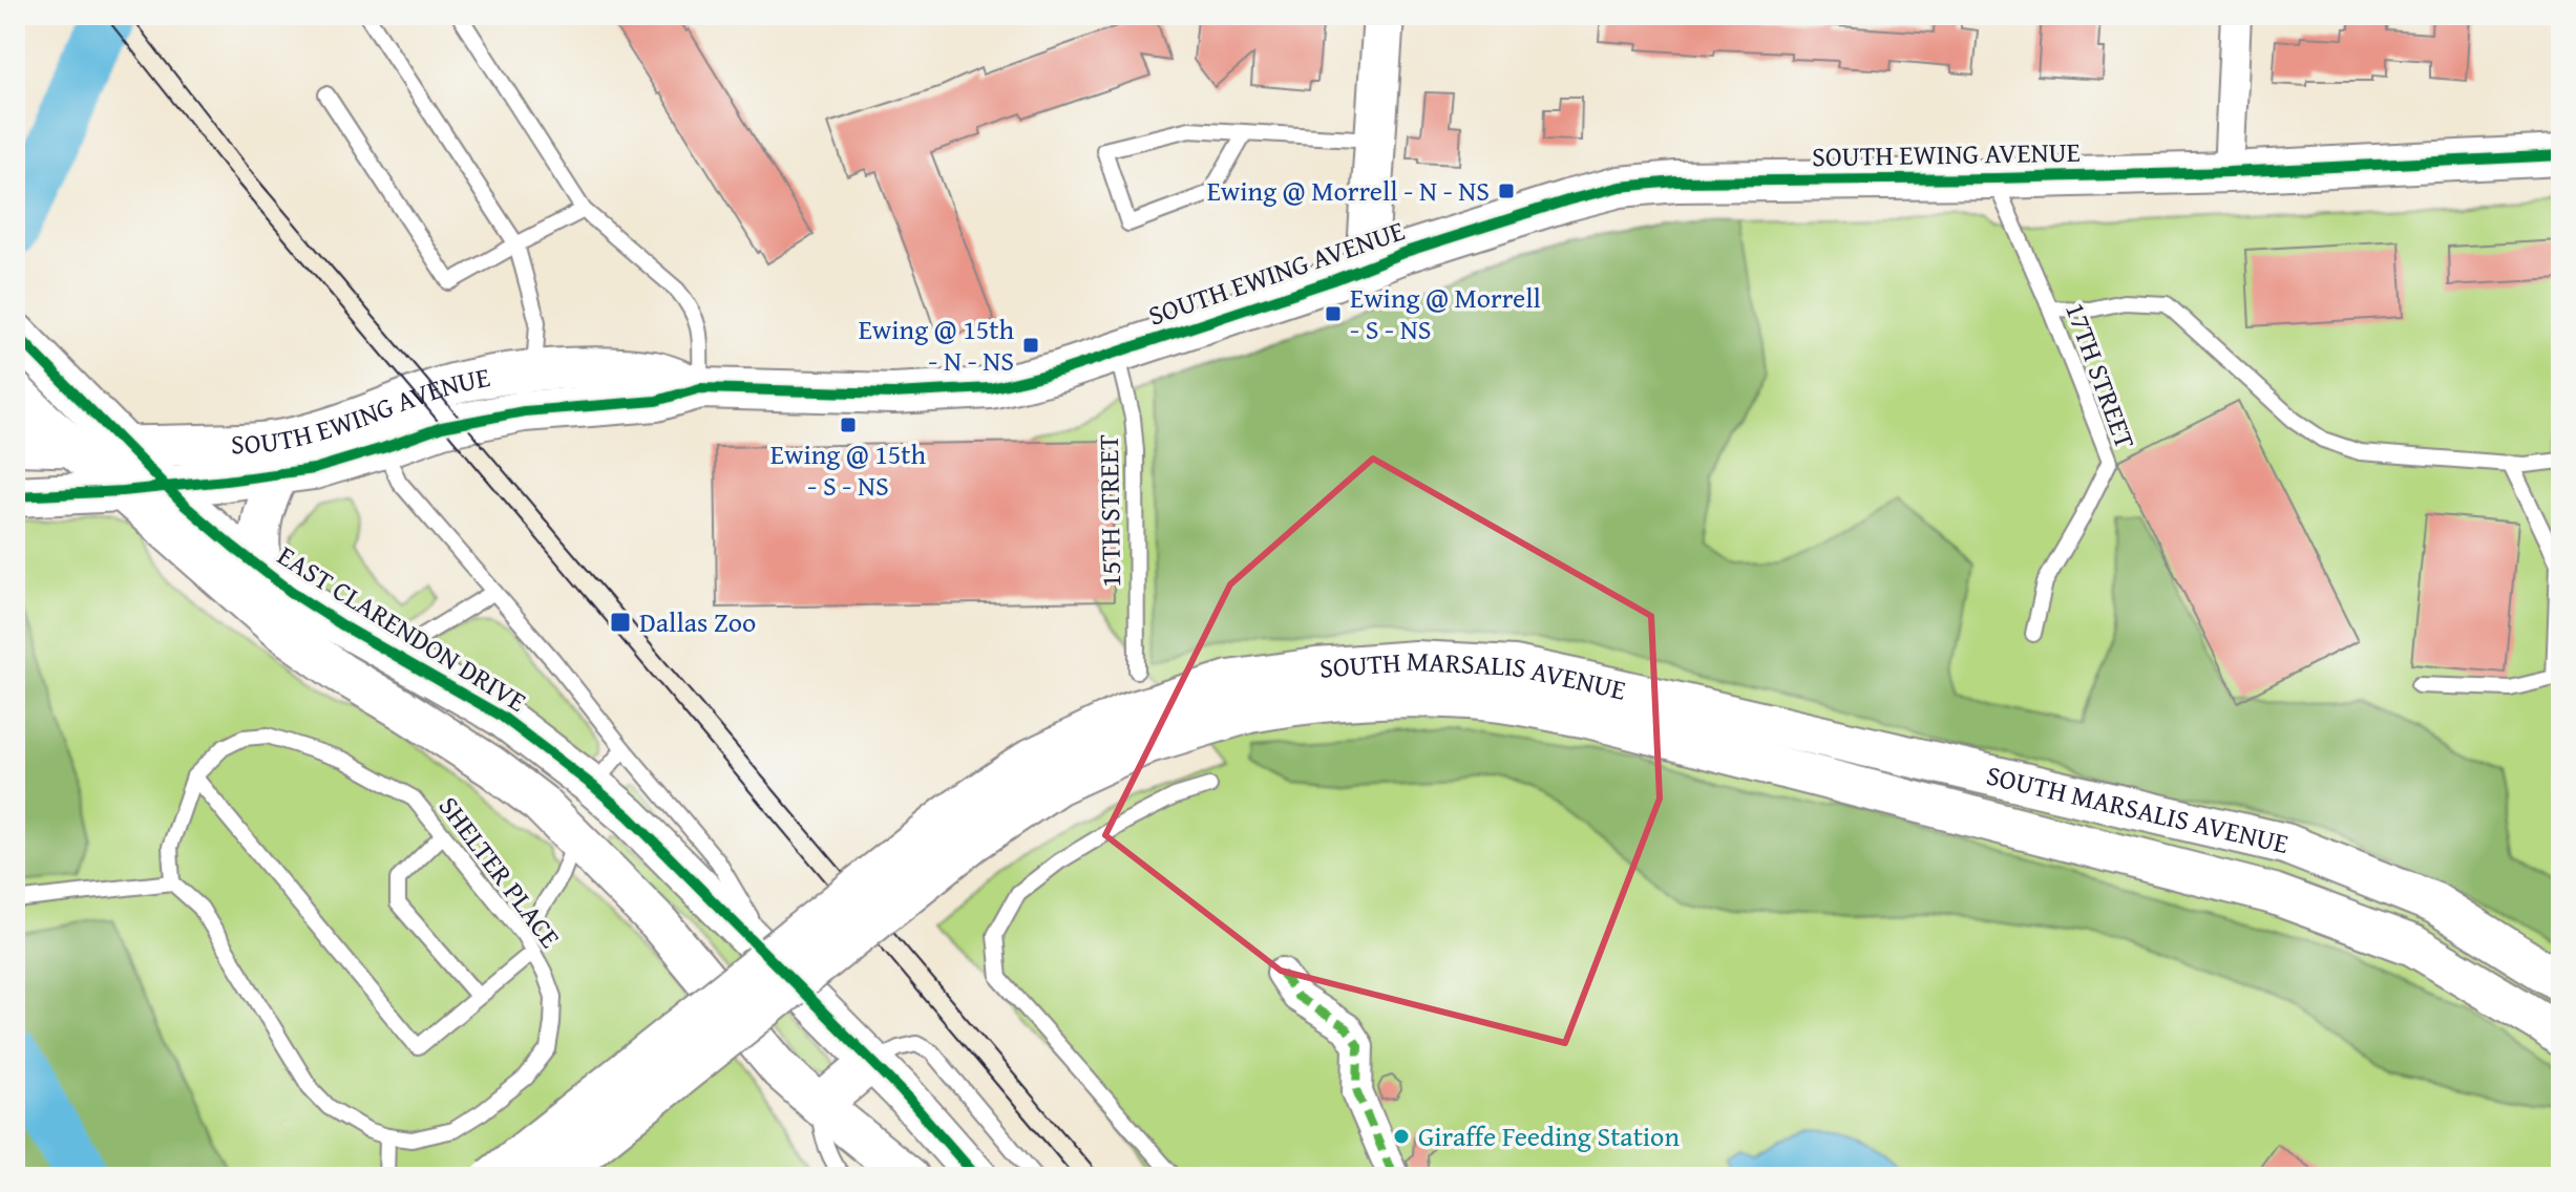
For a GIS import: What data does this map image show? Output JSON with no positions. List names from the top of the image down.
{
  "streets": {
    "street": ["SOUTH EWING AVENUE", "EAST CLARENDON DRIVE", "SOUTH MARSALIS AVENUE"],
    "lane": ["17TH STREET", "15TH STREET", "SHELTER PLACE"]
  },
  "crossings": [
    ["SOUTH EWING AVENUE", "17TH STREET"],
    ["SOUTH EWING AVENUE", "15TH STREET"],
    ["SOUTH EWING AVENUE", "EAST CLARENDON DRIVE"]
  ],
  "places": {
    "transit": [
      "Ewing @ Morrell - N - NS",
      "Ewing @ Morrell - S - NS",
      "Ewing @ 15th - N - NS",
      "Ewing @ 15th - S - NS",
      "Dallas Zoo"
    ],
    "other": ["Giraffe Feeding Station"]
  }
}
